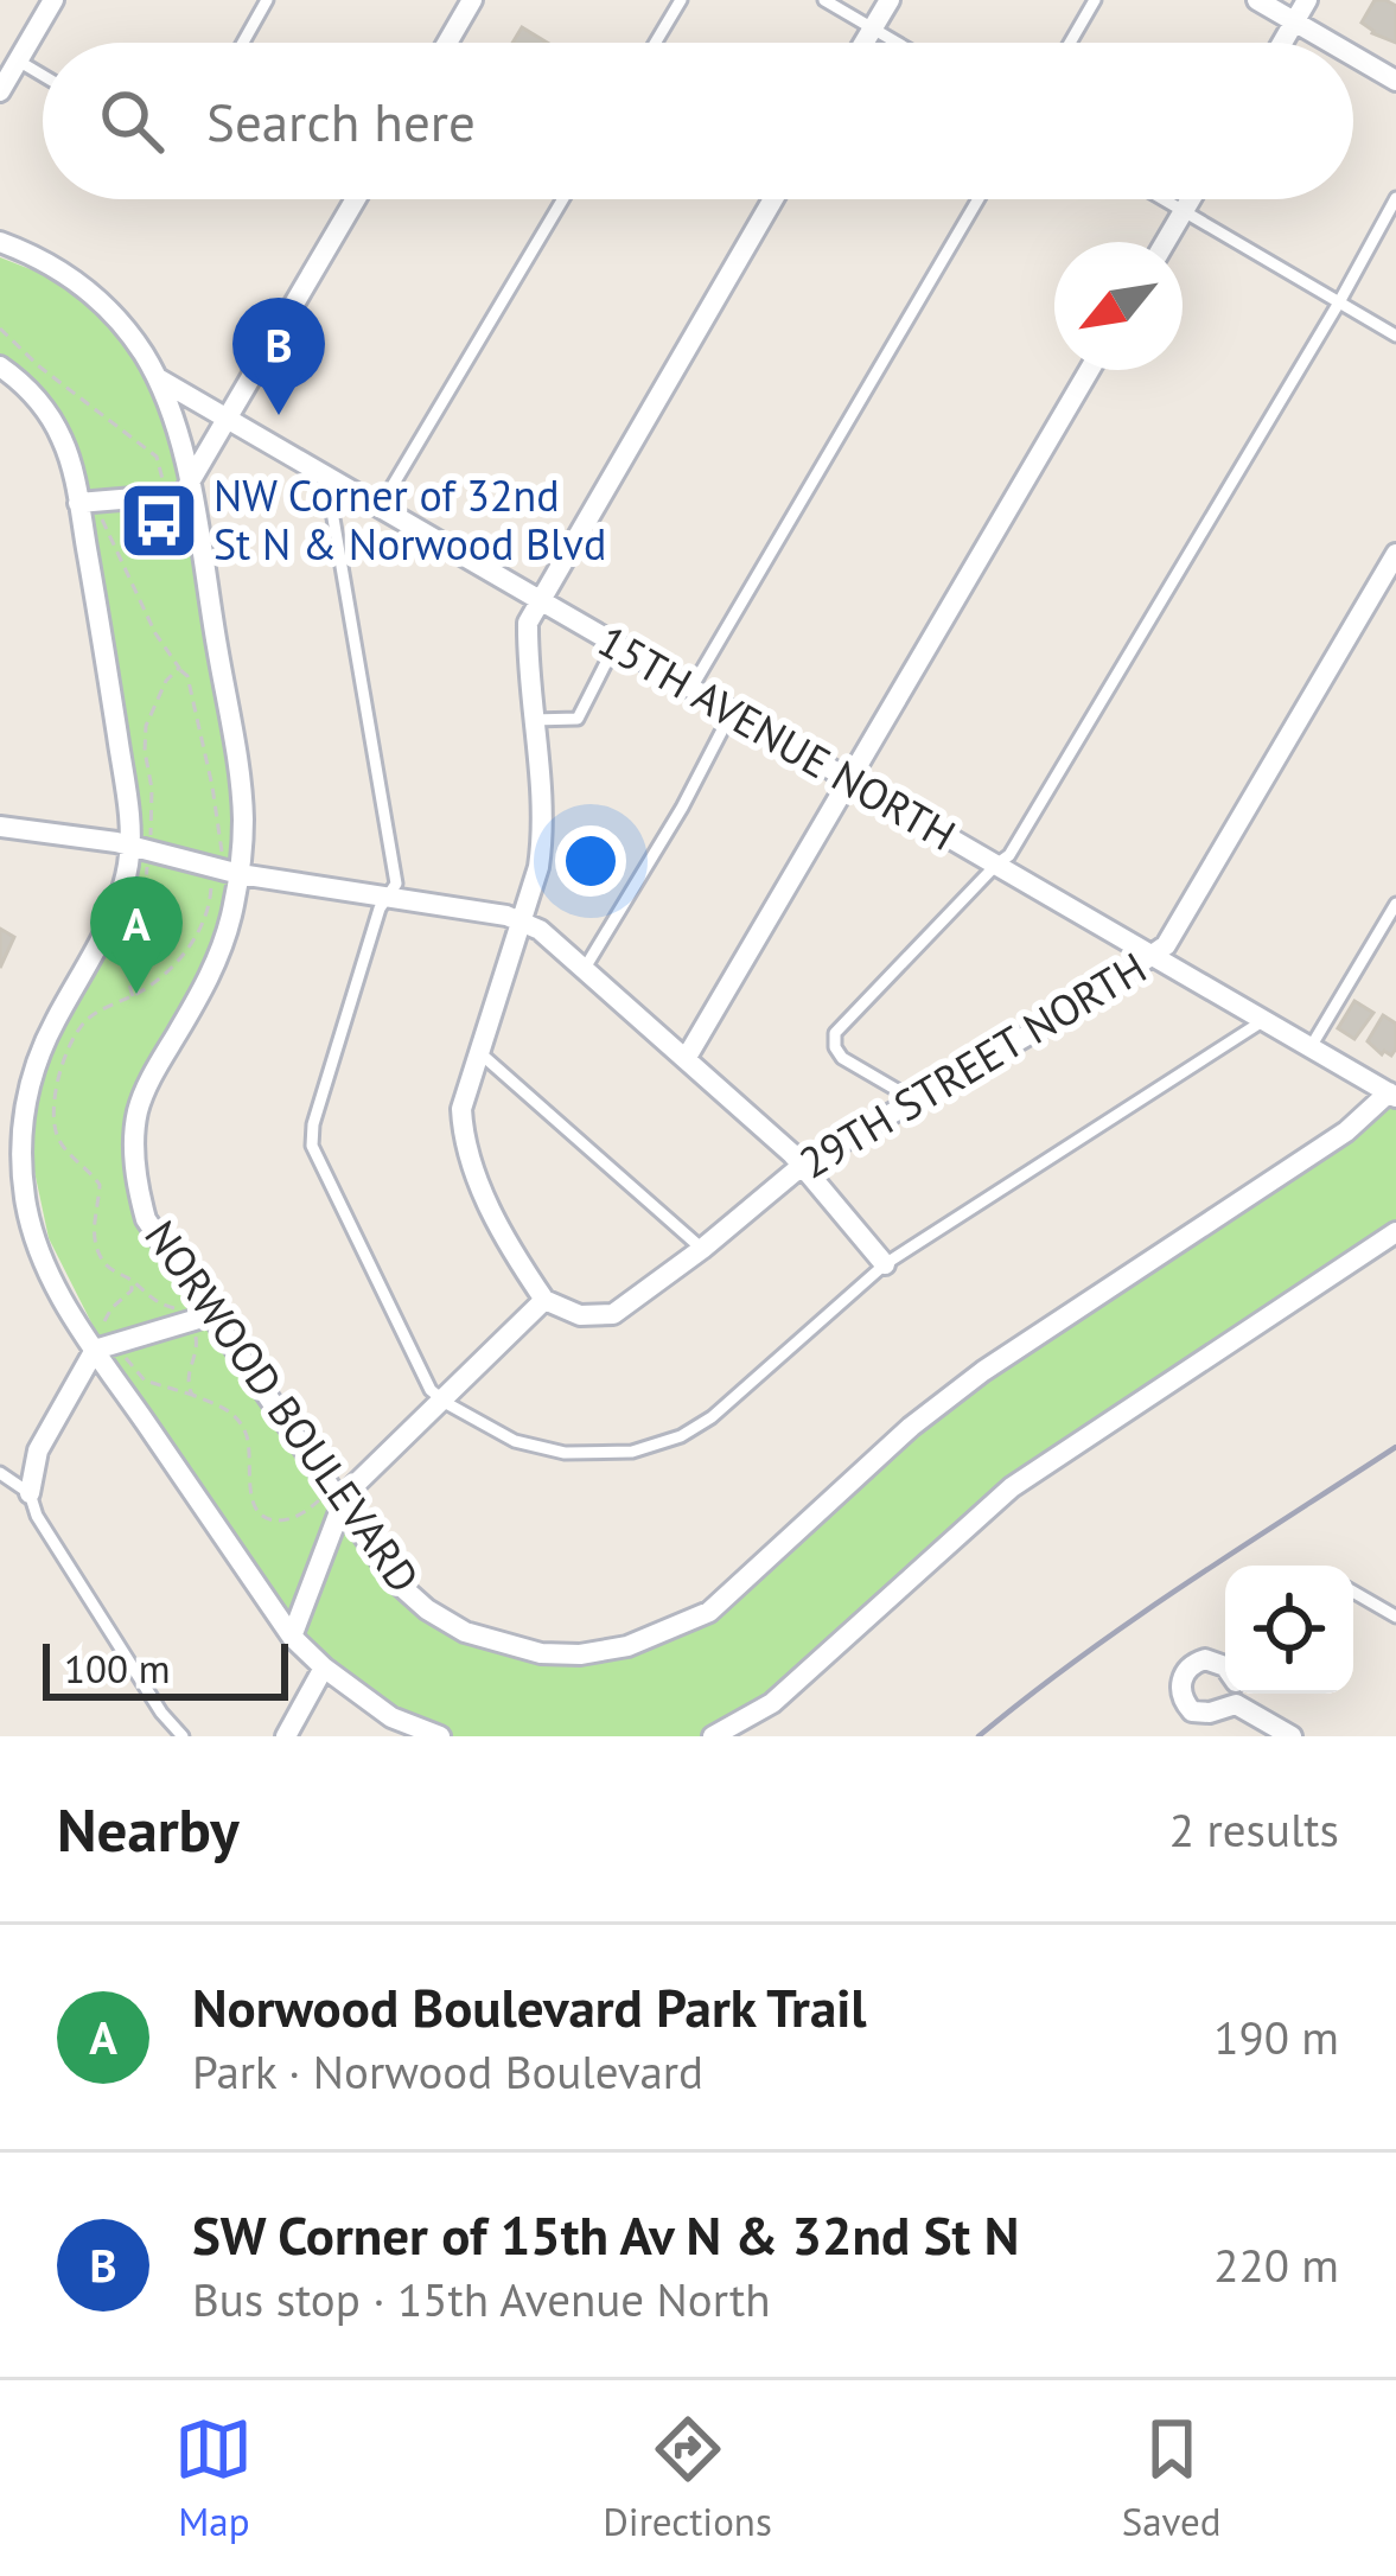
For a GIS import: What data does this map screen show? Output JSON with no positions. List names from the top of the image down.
{
  "streets": {
    "street": ["15TH AVENUE NORTH", "29TH STREET NORTH", "NORWOOD BOULEVARD"]
  },
  "crossings": [
    ["15TH AVENUE NORTH", "29TH STREET NORTH"],
    ["15TH AVENUE NORTH", "NORWOOD BOULEVARD"]
  ],
  "places": {
    "bus stop": ["NW Corner of 32nd St N & Norwood Blvd"]
  },
  "scale_bar": "100 m",
  "north": "bottom left",
  "page": {
    "search": "Search here",
    "pins": ["B", "A"],
    "scale": "100 m",
    "heading": ["Nearby", "2 results"],
    "list": [
      {
        "mark": "A",
        "name": "Norwood Boulevard Park Trail",
        "note": "Park · Norwood Boulevard",
        "value": "190 m"
      },
      {
        "mark": "B",
        "name": "SW Corner of 15th Av N & 32nd St N",
        "note": "Bus stop · 15th Avenue North",
        "value": "220 m"
      }
    ],
    "nav": ["Map", "Directions", "Saved"]
  }
}
